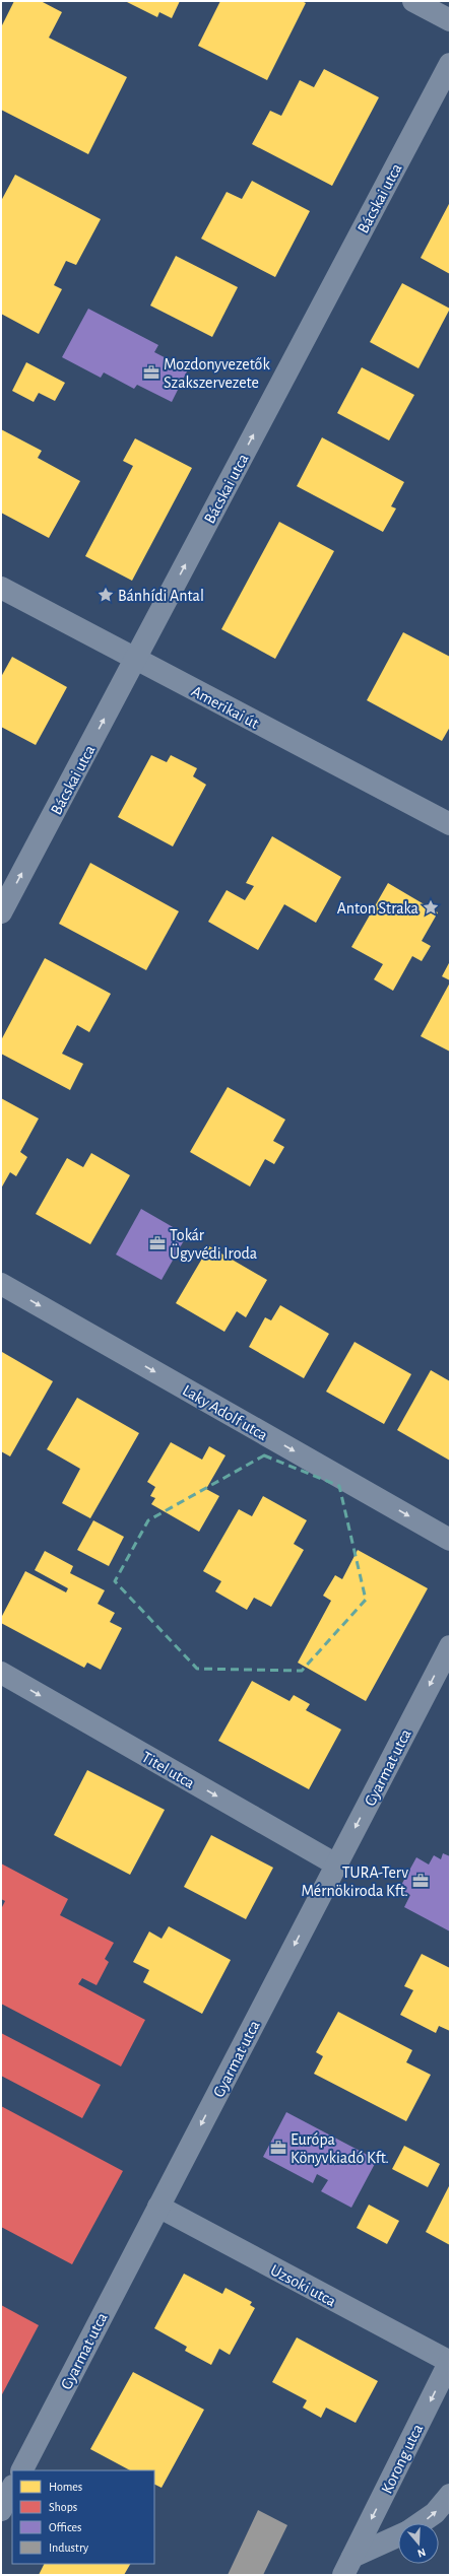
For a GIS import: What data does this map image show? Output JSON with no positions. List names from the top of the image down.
{
  "streets": {
    "street": [
      "Bácskai utca",
      "Amerikai út",
      "Laky Adolf utca",
      "Gyarmat utca",
      "Titel utca",
      "Uzsoki utca",
      "Korong utca"
    ]
  },
  "crossings": [
    ["Bácskai utca", "Amerikai út"],
    ["Gyarmat utca", "Titel utca"],
    ["Gyarmat utca", "Uzsoki utca"],
    ["Uzsoki utca", "Korong utca"]
  ],
  "one_way": [
    "Bácskai utca",
    "Laky Adolf utca",
    "Gyarmat utca",
    "Titel utca"
  ],
  "places": {
    "office": [
      "Mozdonyvezetők Szakszervezete",
      "Tokár Ügyvédi Iroda",
      "TURA-Terv Mérnökiroda Kft.",
      "Európa Könyvkiadó Kft."
    ],
    "place": ["Bánhídi Antal", "Anton Straka"]
  },
  "legend": [
    "Homes",
    "Shops",
    "Offices",
    "Industry"
  ],
  "north": "bottom"
}
